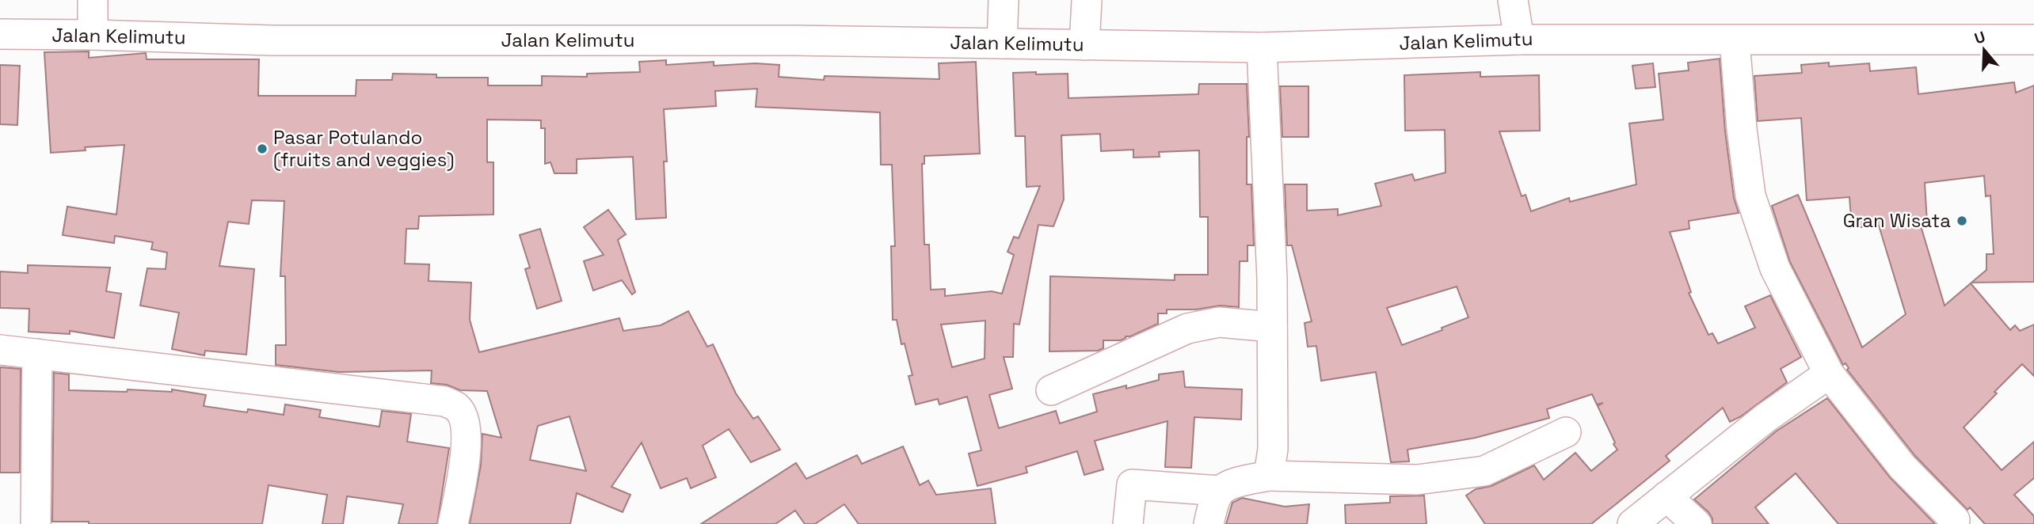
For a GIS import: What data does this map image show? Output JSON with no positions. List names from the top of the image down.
{
  "streets": {
    "street": ["Jalan Kelimutu"]
  },
  "places": ["Pasar Potulando (fruits and veggies)", "Gran Wisata"],
  "north": "top"
}
